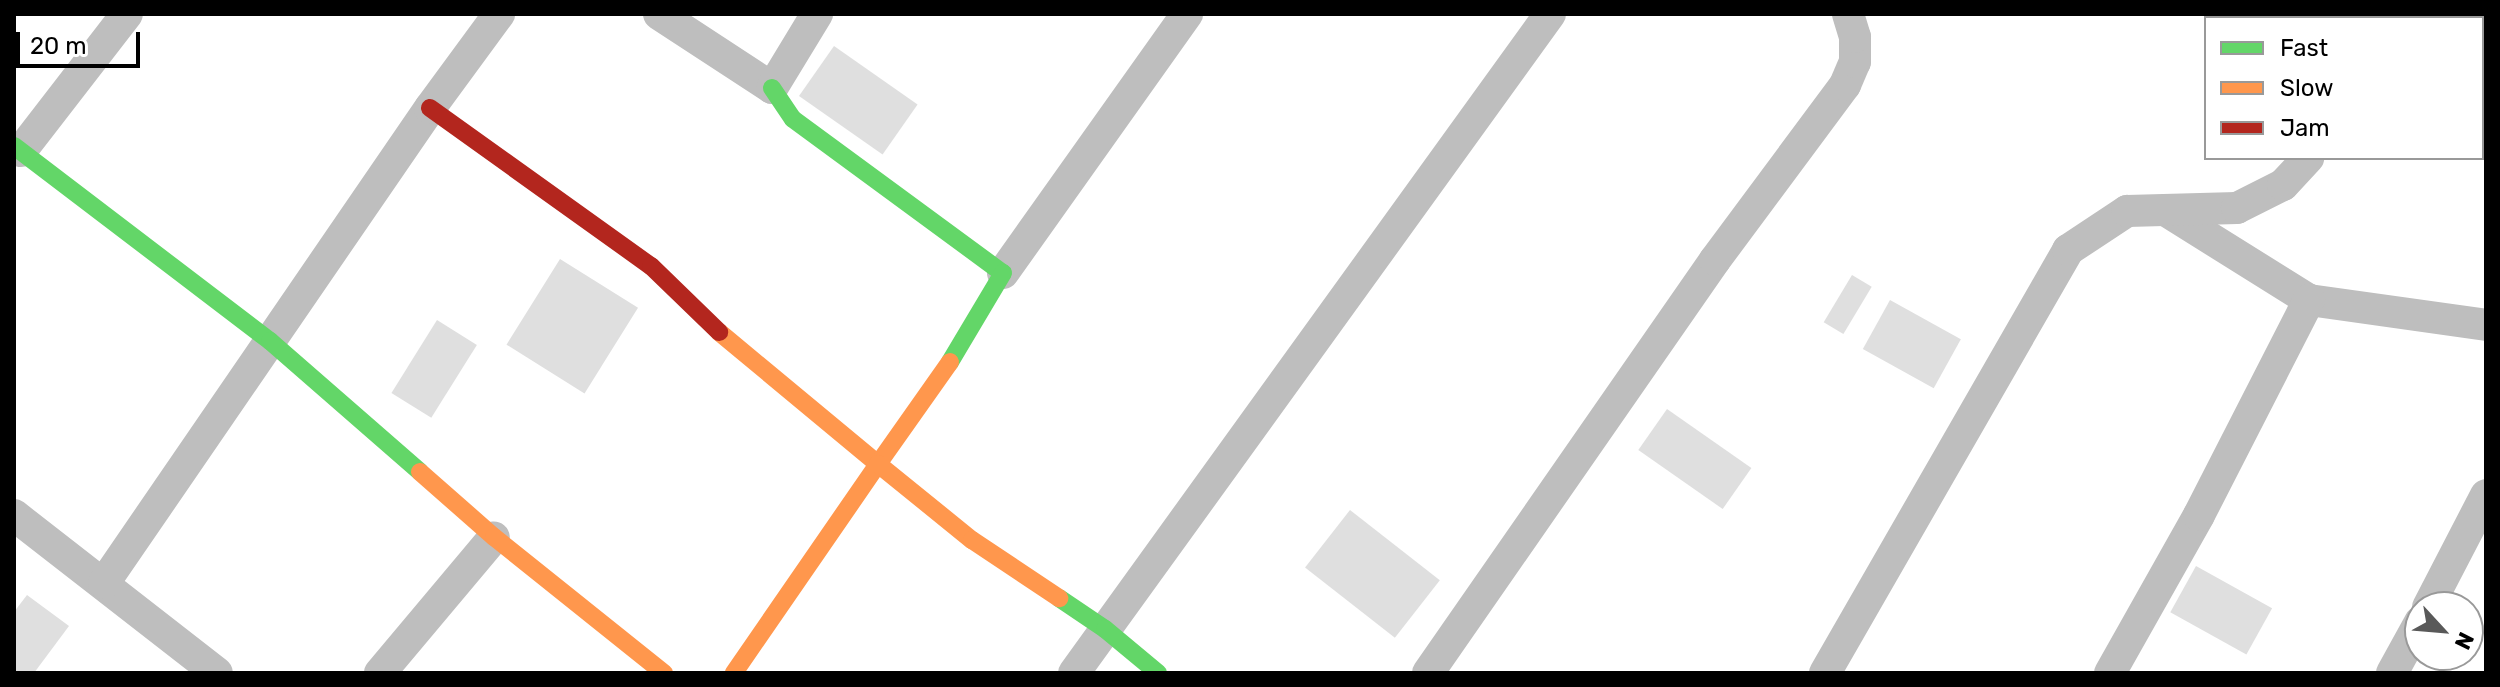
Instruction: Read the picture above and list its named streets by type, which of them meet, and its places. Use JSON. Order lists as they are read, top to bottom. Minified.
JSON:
{"legend":["Fast","Slow","Jam"],"scale_bar":"20 m","north":"bottom right"}
